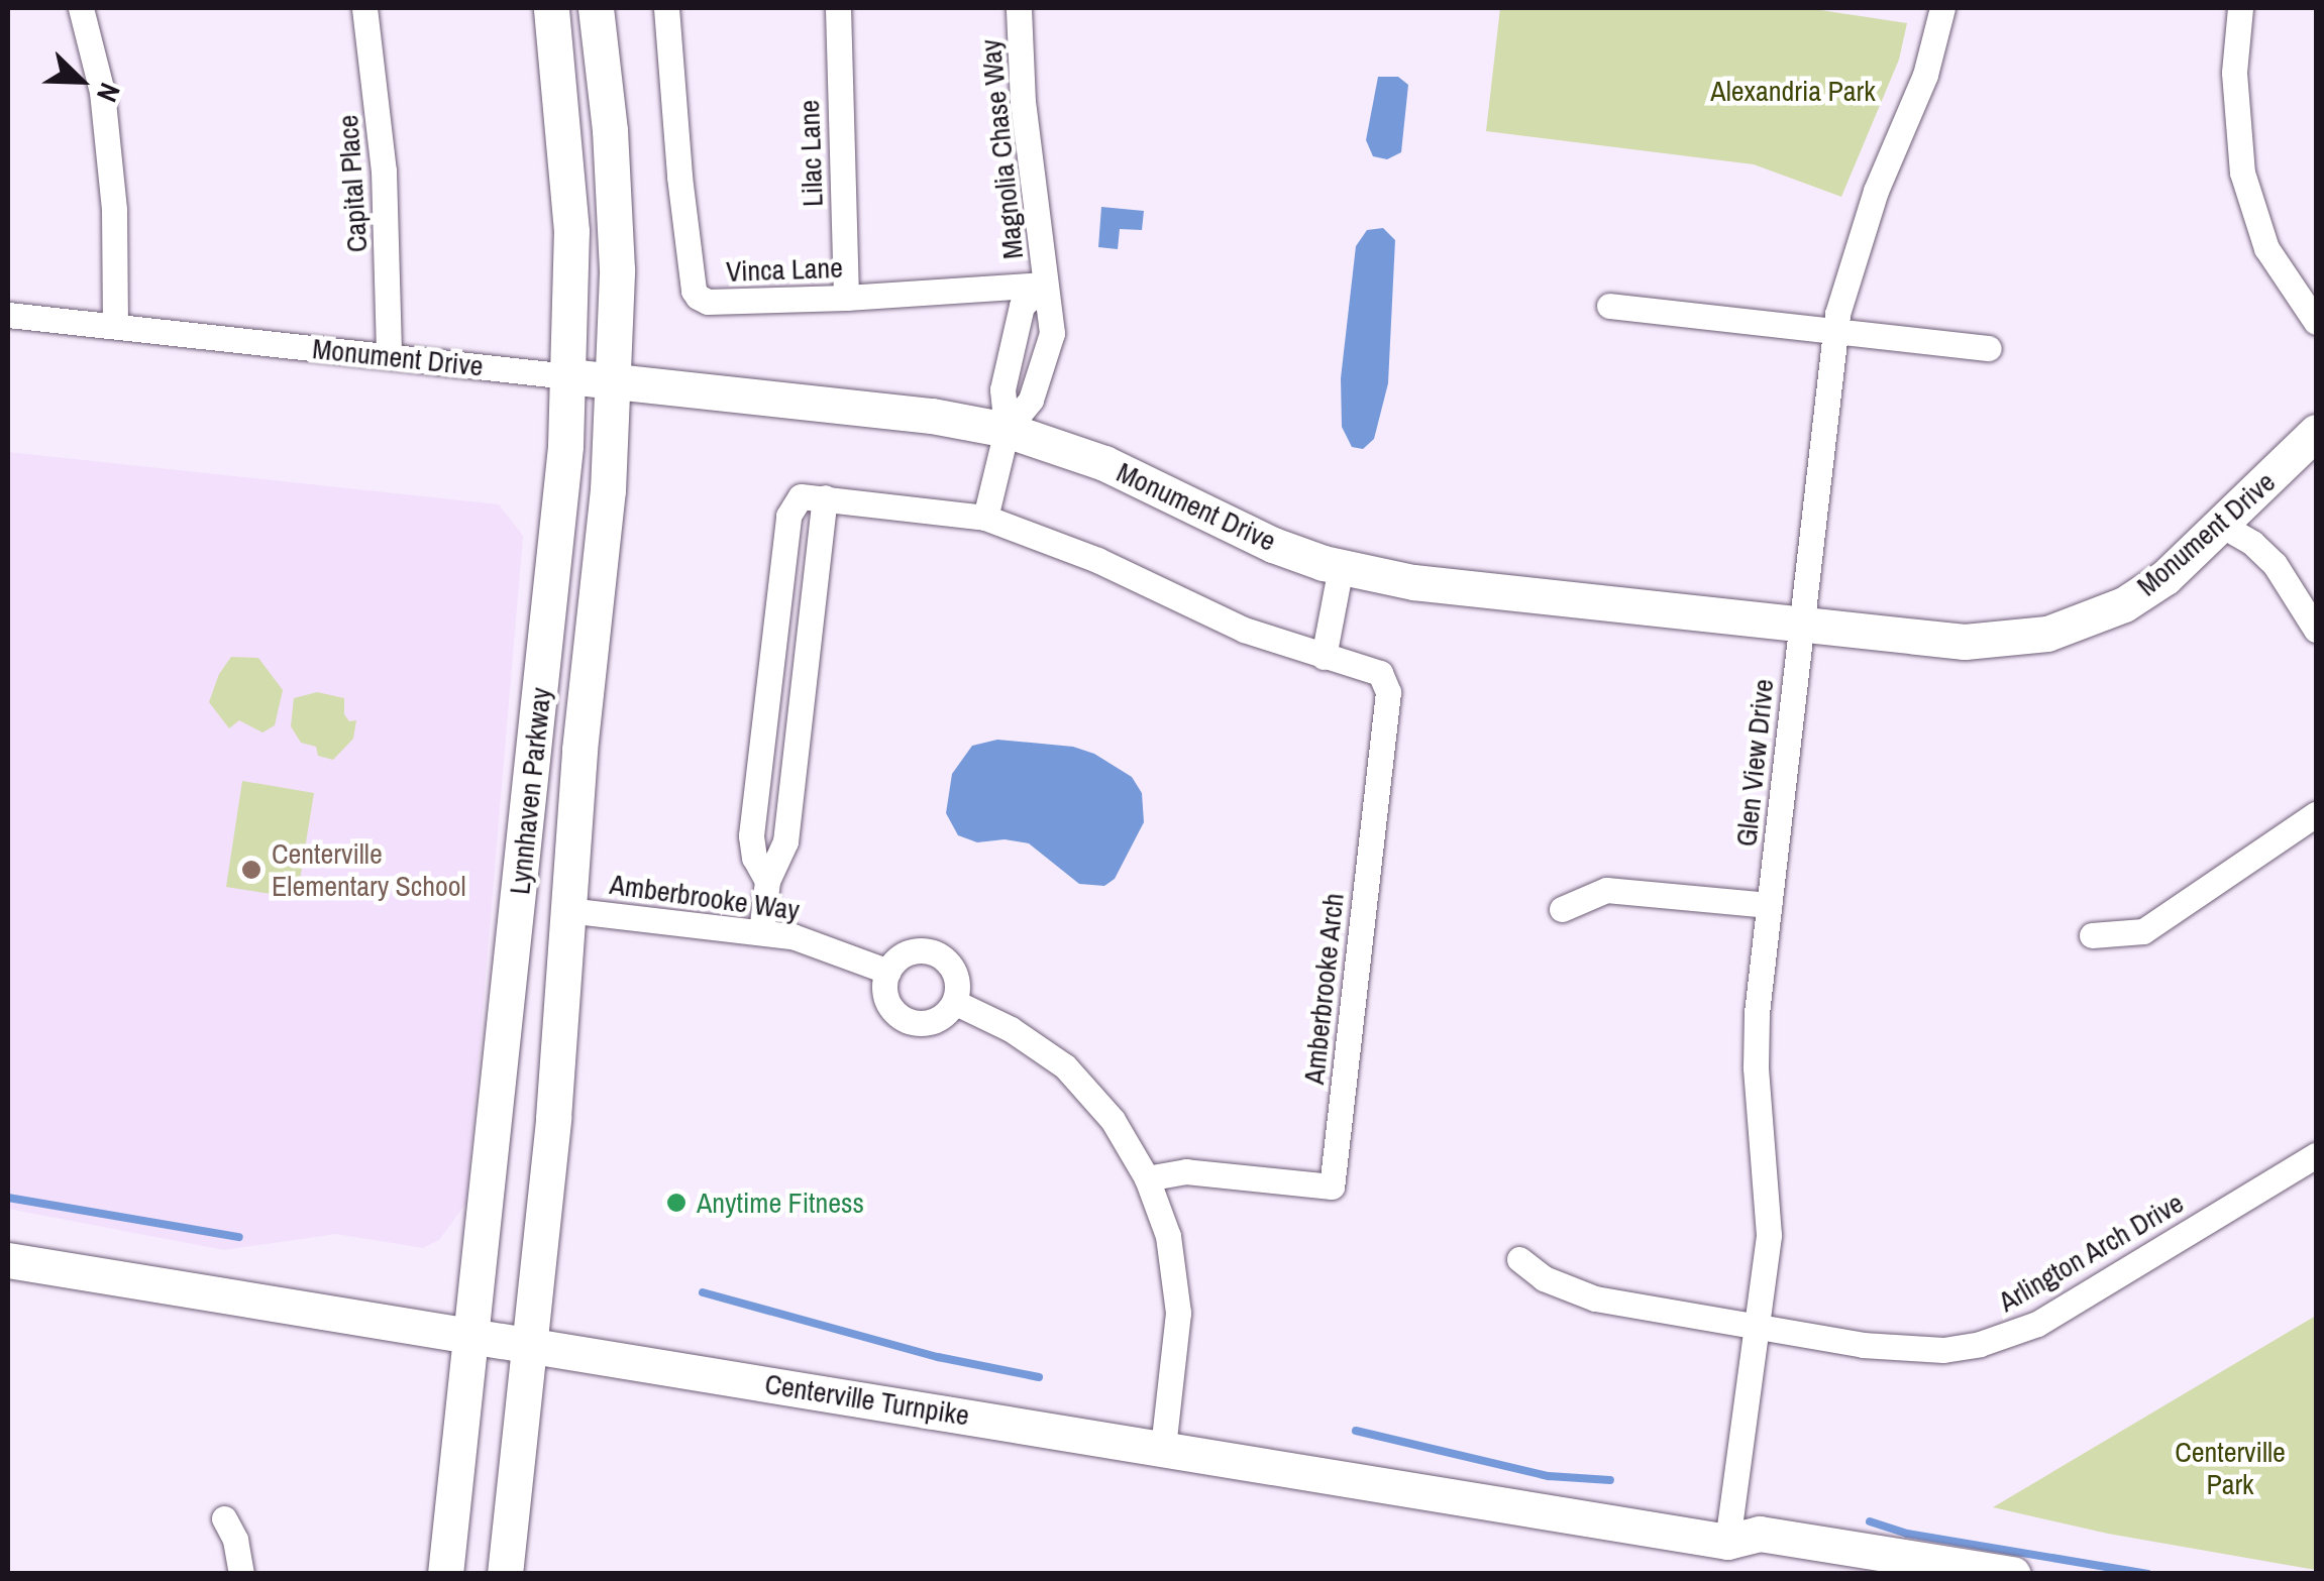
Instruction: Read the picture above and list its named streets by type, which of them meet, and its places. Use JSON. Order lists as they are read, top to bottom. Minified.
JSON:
{"streets":{"main road":["Monument Drive","Lynnhaven Parkway","Centerville Turnpike"],"street":["Magnolia Chase Way","Lilac Lane","Capital Place","Vinca Lane","Glen View Drive","Amberbrooke Way","Amberbrooke Arch","Arlington Arch Drive"]},"crossings":[["Magnolia Chase Way","Vinca Lane"],["Magnolia Chase Way","Monument Drive"],["Lilac Lane","Vinca Lane"],["Capital Place","Monument Drive"],["Monument Drive","Glen View Drive"],["Monument Drive","Lynnhaven Parkway"],["Glen View Drive","Arlington Arch Drive"],["Glen View Drive","Centerville Turnpike"],["Lynnhaven Parkway","Amberbrooke Way"],["Lynnhaven Parkway","Centerville Turnpike"]],"parks":["Alexandria Park","Centerville Park"],"places":["Centerville Elementary School","Anytime Fitness"],"north":"bottom right"}
